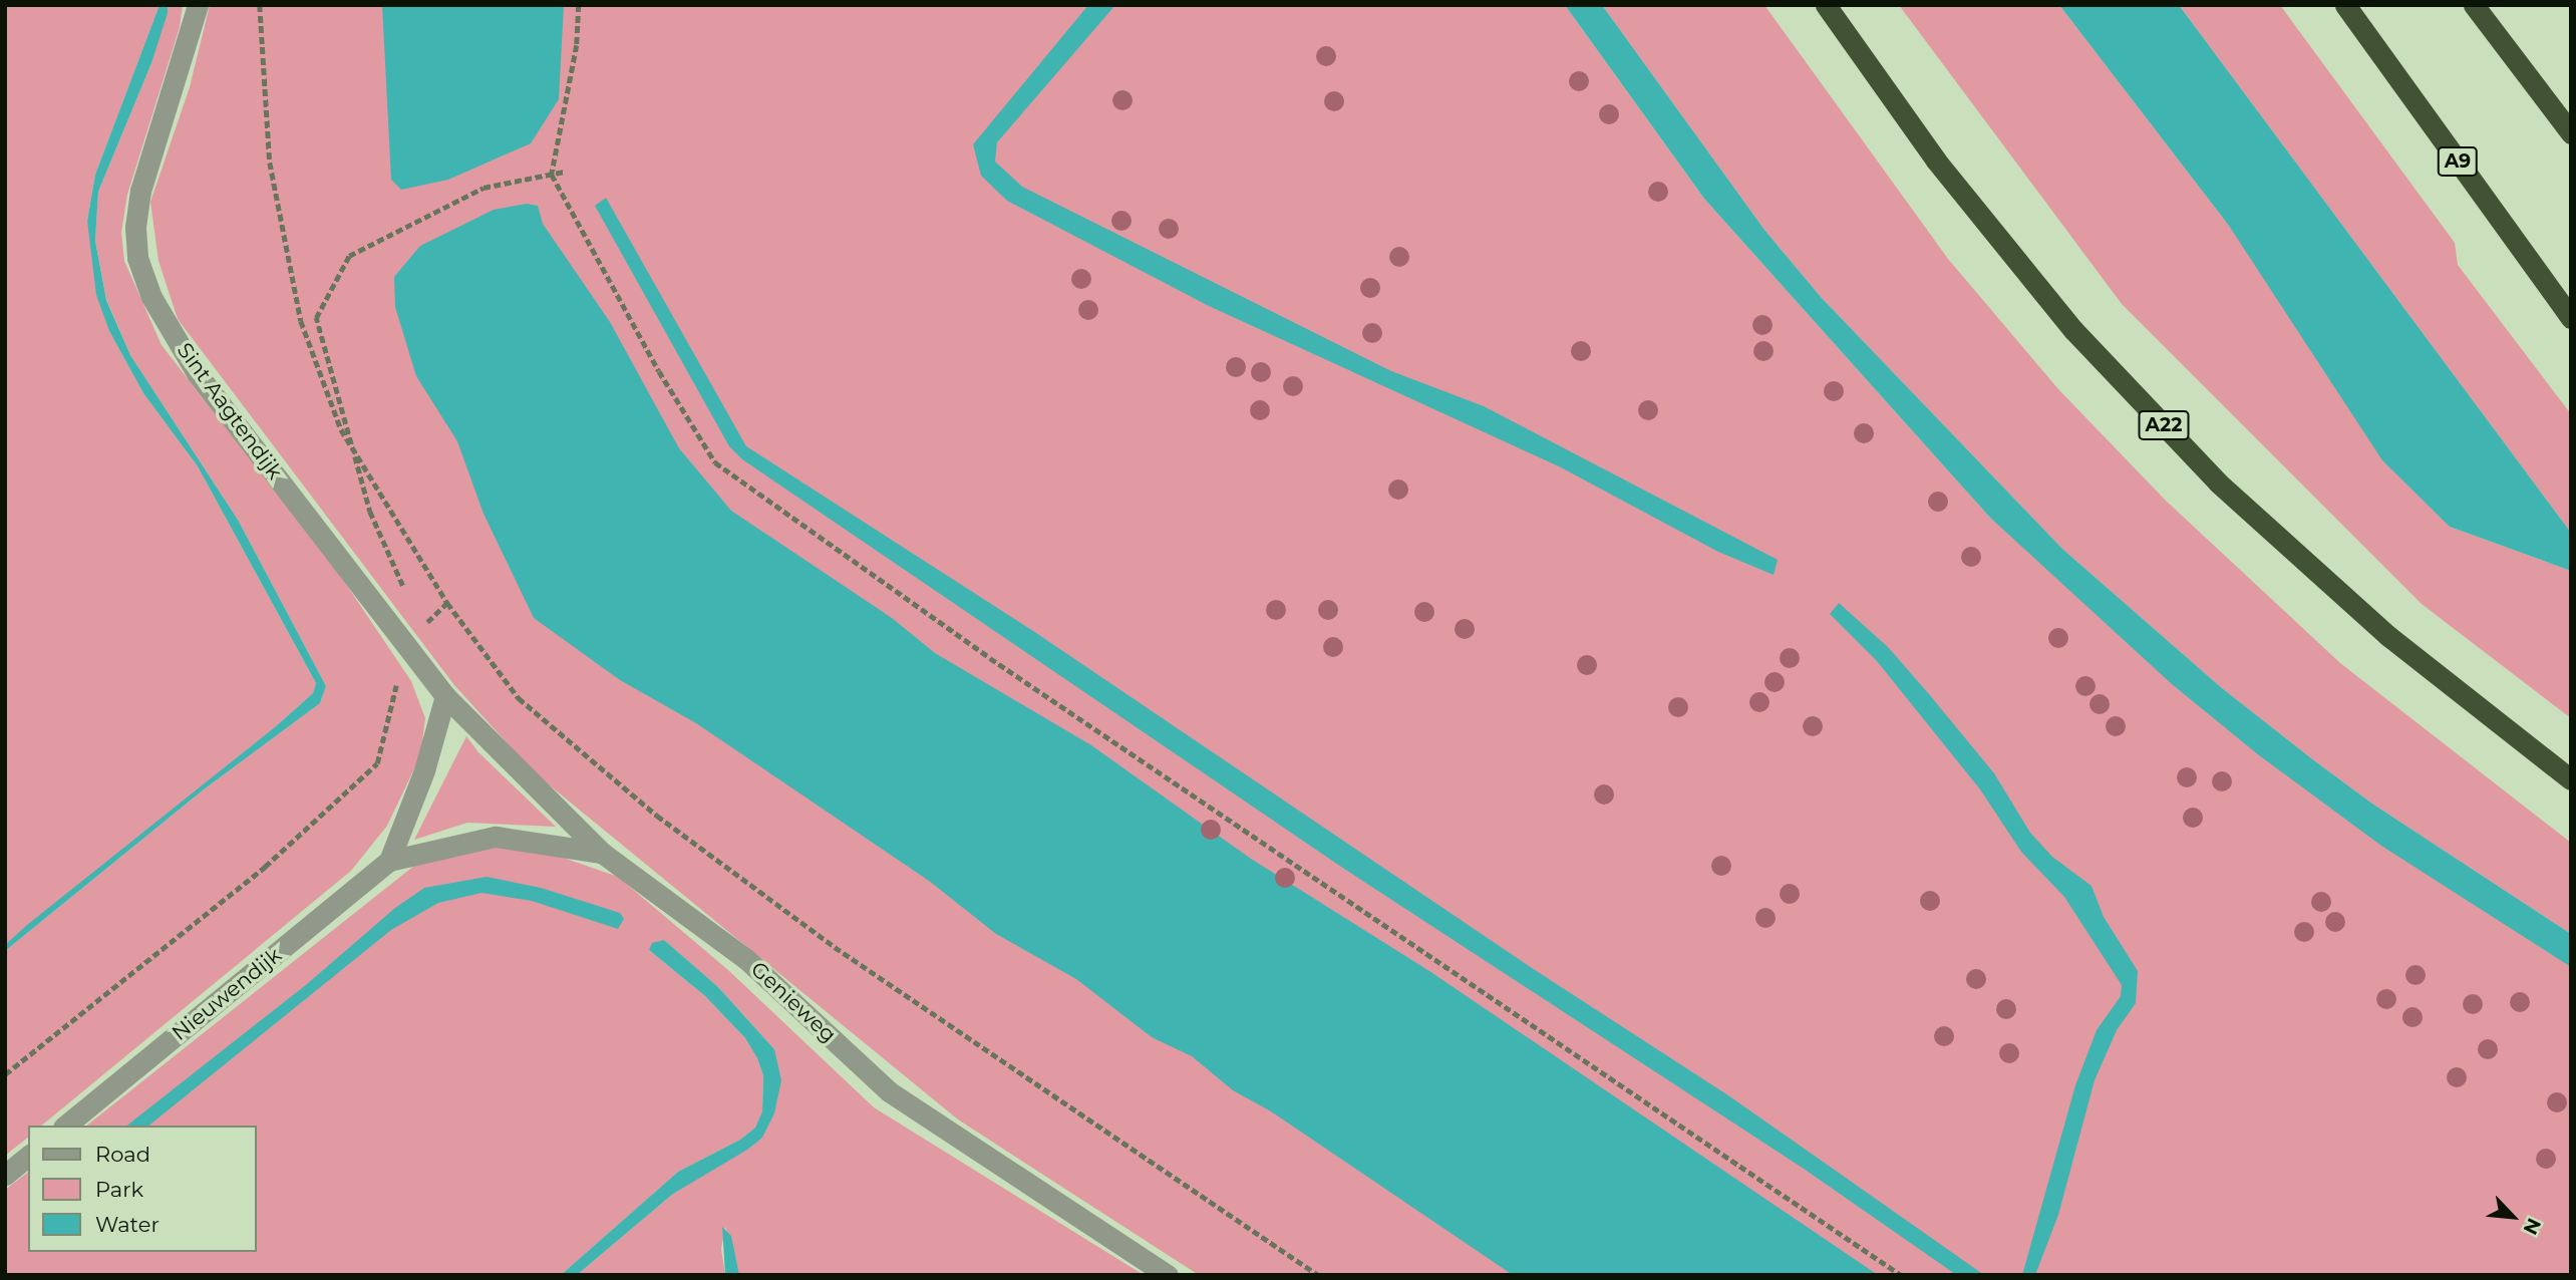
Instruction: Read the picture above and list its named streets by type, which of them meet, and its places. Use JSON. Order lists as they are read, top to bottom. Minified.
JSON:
{"streets":{"highway":["A9","A22"],"street":["Sint Aagtendijk","Nieuwendijk","Genieweg"]},"crossings":[["Sint Aagtendijk","Nieuwendijk"],["Sint Aagtendijk","Genieweg"],["Nieuwendijk","Genieweg"]],"legend":["Road","Park","Water"],"north":"bottom right"}
